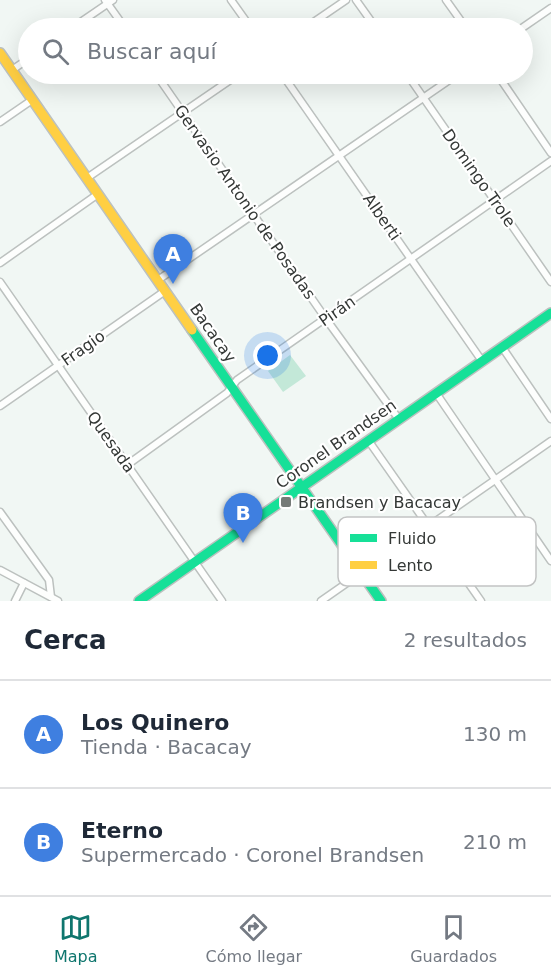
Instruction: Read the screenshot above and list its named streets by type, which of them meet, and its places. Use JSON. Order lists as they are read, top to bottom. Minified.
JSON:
{"streets":{"street":["Domingo Trole","Gervasio Antonio de Posadas","Alberti","Pirán","Bacacay","Fragio","Quesada","Coronel Brandsen"]},"crossings":[["Domingo Trole","Pirán"],["Gervasio Antonio de Posadas","Pirán"],["Gervasio Antonio de Posadas","Coronel Brandsen"],["Alberti","Pirán"],["Alberti","Coronel Brandsen"],["Pirán","Bacacay"],["Pirán","Quesada"],["Bacacay","Fragio"],["Bacacay","Coronel Brandsen"],["Fragio","Quesada"],["Quesada","Coronel Brandsen"]],"places":{"transit":["Brandsen y Bacacay"]},"legend":["Fluido","Lento"],"page":{"search":"Buscar aquí","pins":["A","B"],"heading":["Cerca","2 resultados"],"list":[{"mark":"A","name":"Los Quinero","note":"Tienda · Bacacay","value":"130 m"},{"mark":"B","name":"Eterno","note":"Supermercado · Coronel Brandsen","value":"210 m"}],"nav":["Mapa","Cómo llegar","Guardados"]}}
